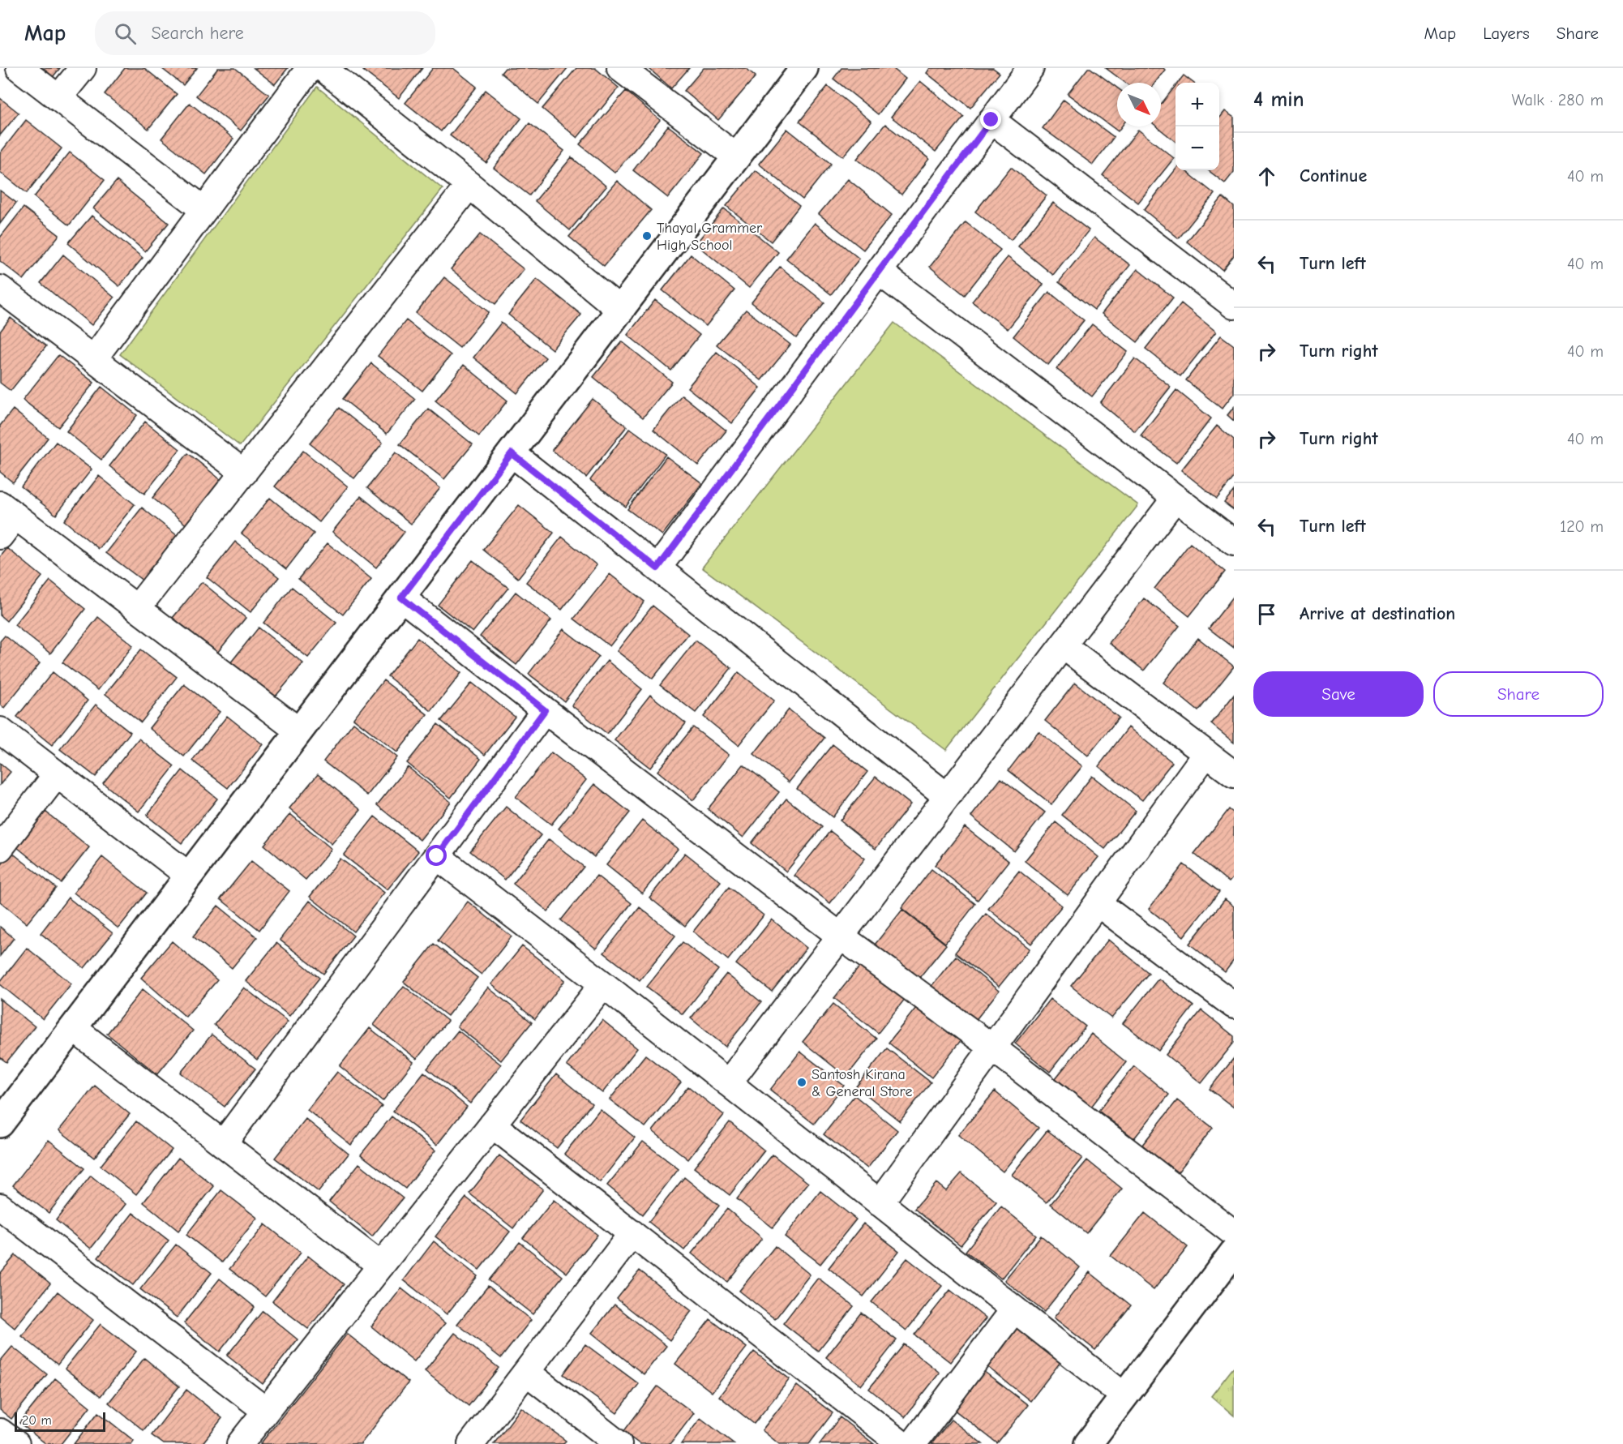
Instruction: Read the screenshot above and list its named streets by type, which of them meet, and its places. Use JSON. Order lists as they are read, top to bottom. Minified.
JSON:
{"places":["Thayal Grammer High School","Santosh Kirana & General Store"],"scale_bar":"20 m","north":"bottom right","page":{"header":"Map","search":"Search here","nav":["Map","Layers","Share"],"heading":["4 min","Walk · 280 m"],"map_buttons":["+","−"],"list":[["Continue","40 m"],["Turn left","40 m"],["Turn right","40 m"],["Turn right","40 m"],["Turn left","120 m"],"Arrive at destination"],"buttons":["Save","Share"],"scale":"20 m"}}
